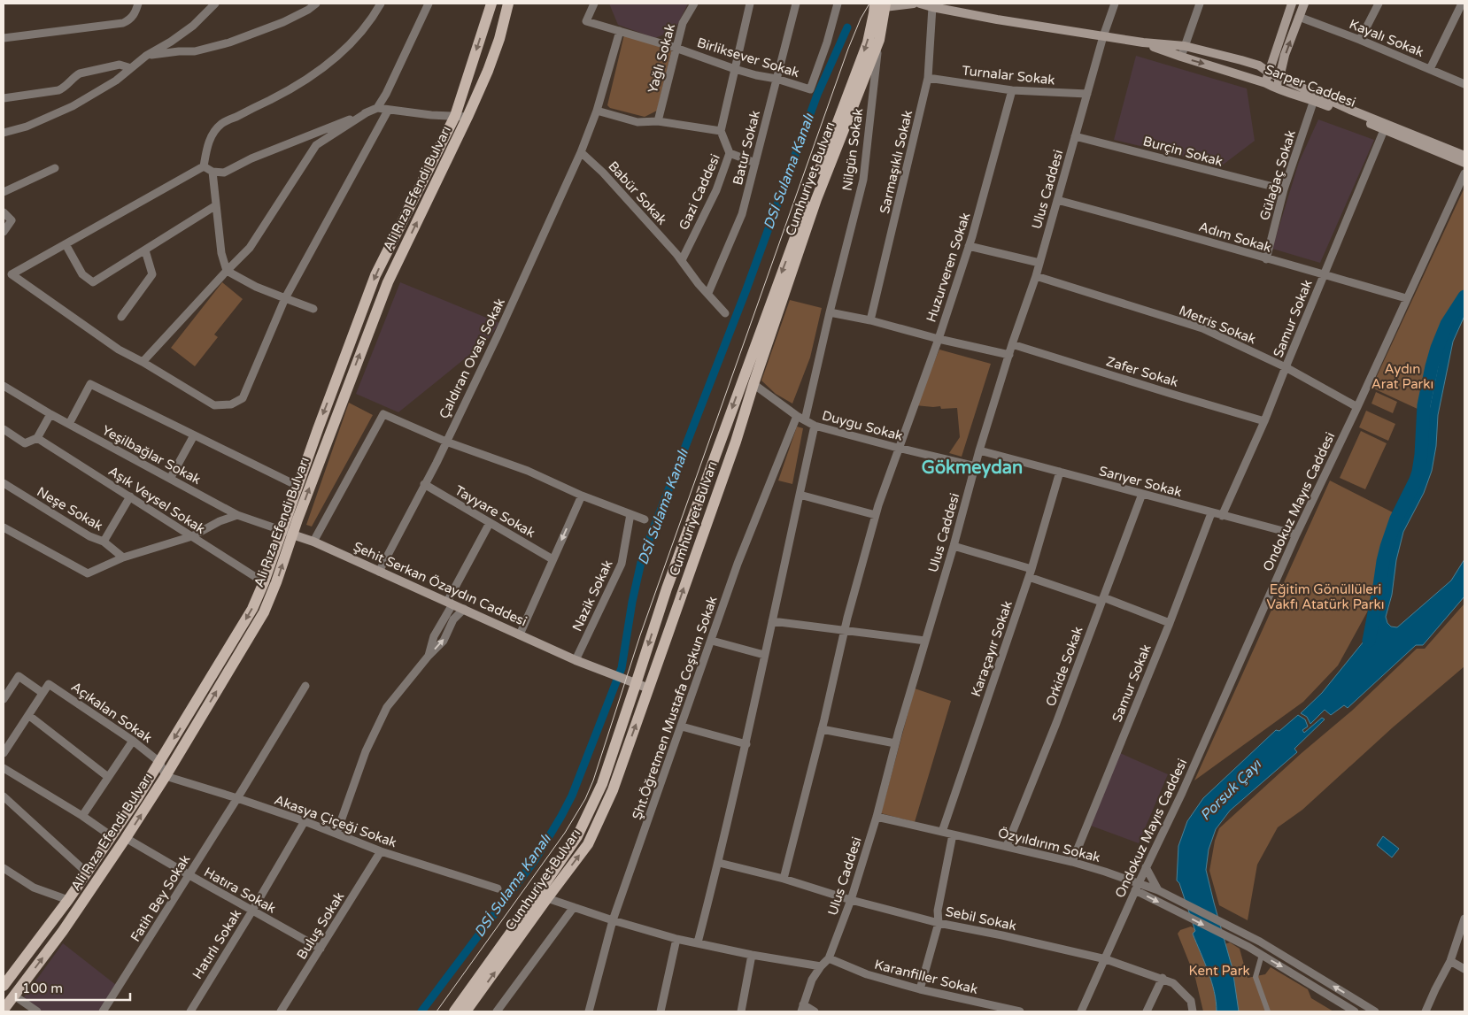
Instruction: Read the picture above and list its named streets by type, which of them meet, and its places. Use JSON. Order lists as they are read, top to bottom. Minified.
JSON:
{"streets":{"main road":["Sarper Caddesi","Cumhuriyet Bulvarı","Ali Rıza Efendi Bulvarı","Şehit Serkan Özaydın Caddesi"],"street":["Kayalı Sokak","Birliksever Sokak","Yağlı Sokak","Turnalar Sokak","Batur Sokak","Nilgün Sokak","Burçin Sokak","Sarmaşıklı Sokak","Gülağaç Sokak","Ulus Caddesi","Gazi Caddesi","Babür Sokak","Adım Sokak","Huzurveren Sokak","Samur Sokak","Metris Sokak","Çaldıran Ovası Sokak","Zafer Sokak","Duygu Sokak","Yeşilbağlar Sokak","Sarıyer Sokak","Aşık Veysel Sokak","Ondokuz Mayıs Caddesi","Neşe Sokak","Tayyare Sokak","Nazik Sokak","Karaçayır Sokak","Orkide Sokak","Şht.Öğretmen Mustafa Coşkun Sokak","Açıkalan Sokak","Akasya Çiçeği Sokak","Özyıldırım Sokak","Hatıra Sokak","Fatih Bey Sokak","Sebil Sokak","Buluş Sokak","Hatırlı Sokak","Karanfiller Sokak"]},"crossings":[["Birliksever Sokak","Yağlı Sokak"],["Birliksever Sokak","Batur Sokak"],["Birliksever Sokak","Çaldıran Ovası Sokak"],["Turnalar Sokak","Sarmaşıklı Sokak"],["Turnalar Sokak","Ulus Caddesi"],["Turnalar Sokak","Huzurveren Sokak"],["Sarper Caddesi","Sarmaşıklı Sokak"],["Sarper Caddesi","Gülağaç Sokak"],["Sarper Caddesi","Ulus Caddesi"],["Sarper Caddesi","Samur Sokak"],["Batur Sokak","Babür Sokak"],["Nilgün Sokak","Cumhuriyet Bulvarı"],["Nilgün Sokak","Duygu Sokak"],["Nilgün Sokak","Şht.Öğretmen Mustafa Coşkun Sokak"],["Burçin Sokak","Gülağaç Sokak"],["Burçin Sokak","Ulus Caddesi"],["Gülağaç Sokak","Adım Sokak"],["Cumhuriyet Bulvarı","Duygu Sokak"],["Cumhuriyet Bulvarı","Şehit Serkan Özaydın Caddesi"],["Ali Rıza Efendi Bulvarı","Yeşilbağlar Sokak"],["Ali Rıza Efendi Bulvarı","Aşık Veysel Sokak"],["Ali Rıza Efendi Bulvarı","Şehit Serkan Özaydın Caddesi"],["Ali Rıza Efendi Bulvarı","Açıkalan Sokak"],["Ali Rıza Efendi Bulvarı","Akasya Çiçeği Sokak"],["Ali Rıza Efendi Bulvarı","Hatıra Sokak"],["Ulus Caddesi","Adım Sokak"],["Ulus Caddesi","Metris Sokak"],["Ulus Caddesi","Zafer Sokak"],["Ulus Caddesi","Duygu Sokak"],["Ulus Caddesi","Sarıyer Sokak"],["Ulus Caddesi","Özyıldırım Sokak"],["Ulus Caddesi","Sebil Sokak"],["Ulus Caddesi","Karanfiller Sokak"],["Gazi Caddesi","Babür Sokak"],["Babür Sokak","Çaldıran Ovası Sokak"],["Adım Sokak","Samur Sokak"],["Adım Sokak","Ondokuz Mayıs Caddesi"],["Huzurveren Sokak","Duygu Sokak"],["Huzurveren Sokak","Sebil Sokak"],["Samur Sokak","Metris Sokak"],["Samur Sokak","Zafer Sokak"],["Samur Sokak","Sarıyer Sokak"],["Samur Sokak","Özyıldırım Sokak"],["Metris Sokak","Ondokuz Mayıs Caddesi"],["Çaldıran Ovası Sokak","Tayyare Sokak"],["Çaldıran Ovası Sokak","Şehit Serkan Özaydın Caddesi"],["Duygu Sokak","Şht.Öğretmen Mustafa Coşkun Sokak"],["Yeşilbağlar Sokak","Şehit Serkan Özaydın Caddesi"],["Sarıyer Sokak","Ondokuz Mayıs Caddesi"],["Sarıyer Sokak","Karaçayır Sokak"],["Sarıyer Sokak","Orkide Sokak"],["Ondokuz Mayıs Caddesi","Özyıldırım Sokak"],["Ondokuz Mayıs Caddesi","Sebil Sokak"],["Şehit Serkan Özaydın Caddesi","Nazik Sokak"],["Karaçayır Sokak","Özyıldırım Sokak"],["Orkide Sokak","Özyıldırım Sokak"],["Akasya Çiçeği Sokak","Fatih Bey Sokak"],["Akasya Çiçeği Sokak","Buluş Sokak"],["Akasya Çiçeği Sokak","Hatırlı Sokak"],["Hatıra Sokak","Fatih Bey Sokak"],["Hatıra Sokak","Buluş Sokak"],["Hatıra Sokak","Hatırlı Sokak"]],"districts":["Gökmeydan"],"water":["DSİ Sulama Kanalı","Porsuk Çayı"],"parks":["Aydın Arat Parkı","Eğitim Gönüllüleri Vakfı Atatürk Parkı","Kent Park"],"scale_bar":"100 m"}
